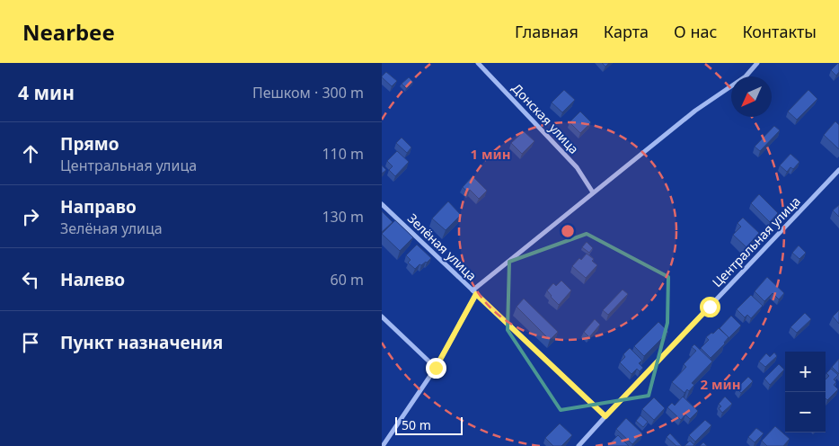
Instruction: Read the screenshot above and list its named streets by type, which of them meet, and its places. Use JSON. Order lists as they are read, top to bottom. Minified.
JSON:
{"streets":{"street":["Донская улица","Центральная улица","Зелёная улица"]},"crossings":[["Центральная улица","Зелёная улица"]],"scale_bar":"50 m","north":"bottom left","page":{"header":"Nearbee","nav":["Главная","Карта","О нас","Контакты"],"heading":["4 мин","Пешком · 300 m"],"list":[["Прямо","Центральная улица","110 m"],["Направо","Зелёная улица","130 m"],["Налево","60 m"],"Пункт назначения"],"map_buttons":["+","−"],"scale":"50 m"},"rings":["1 мин","2 мин"]}
